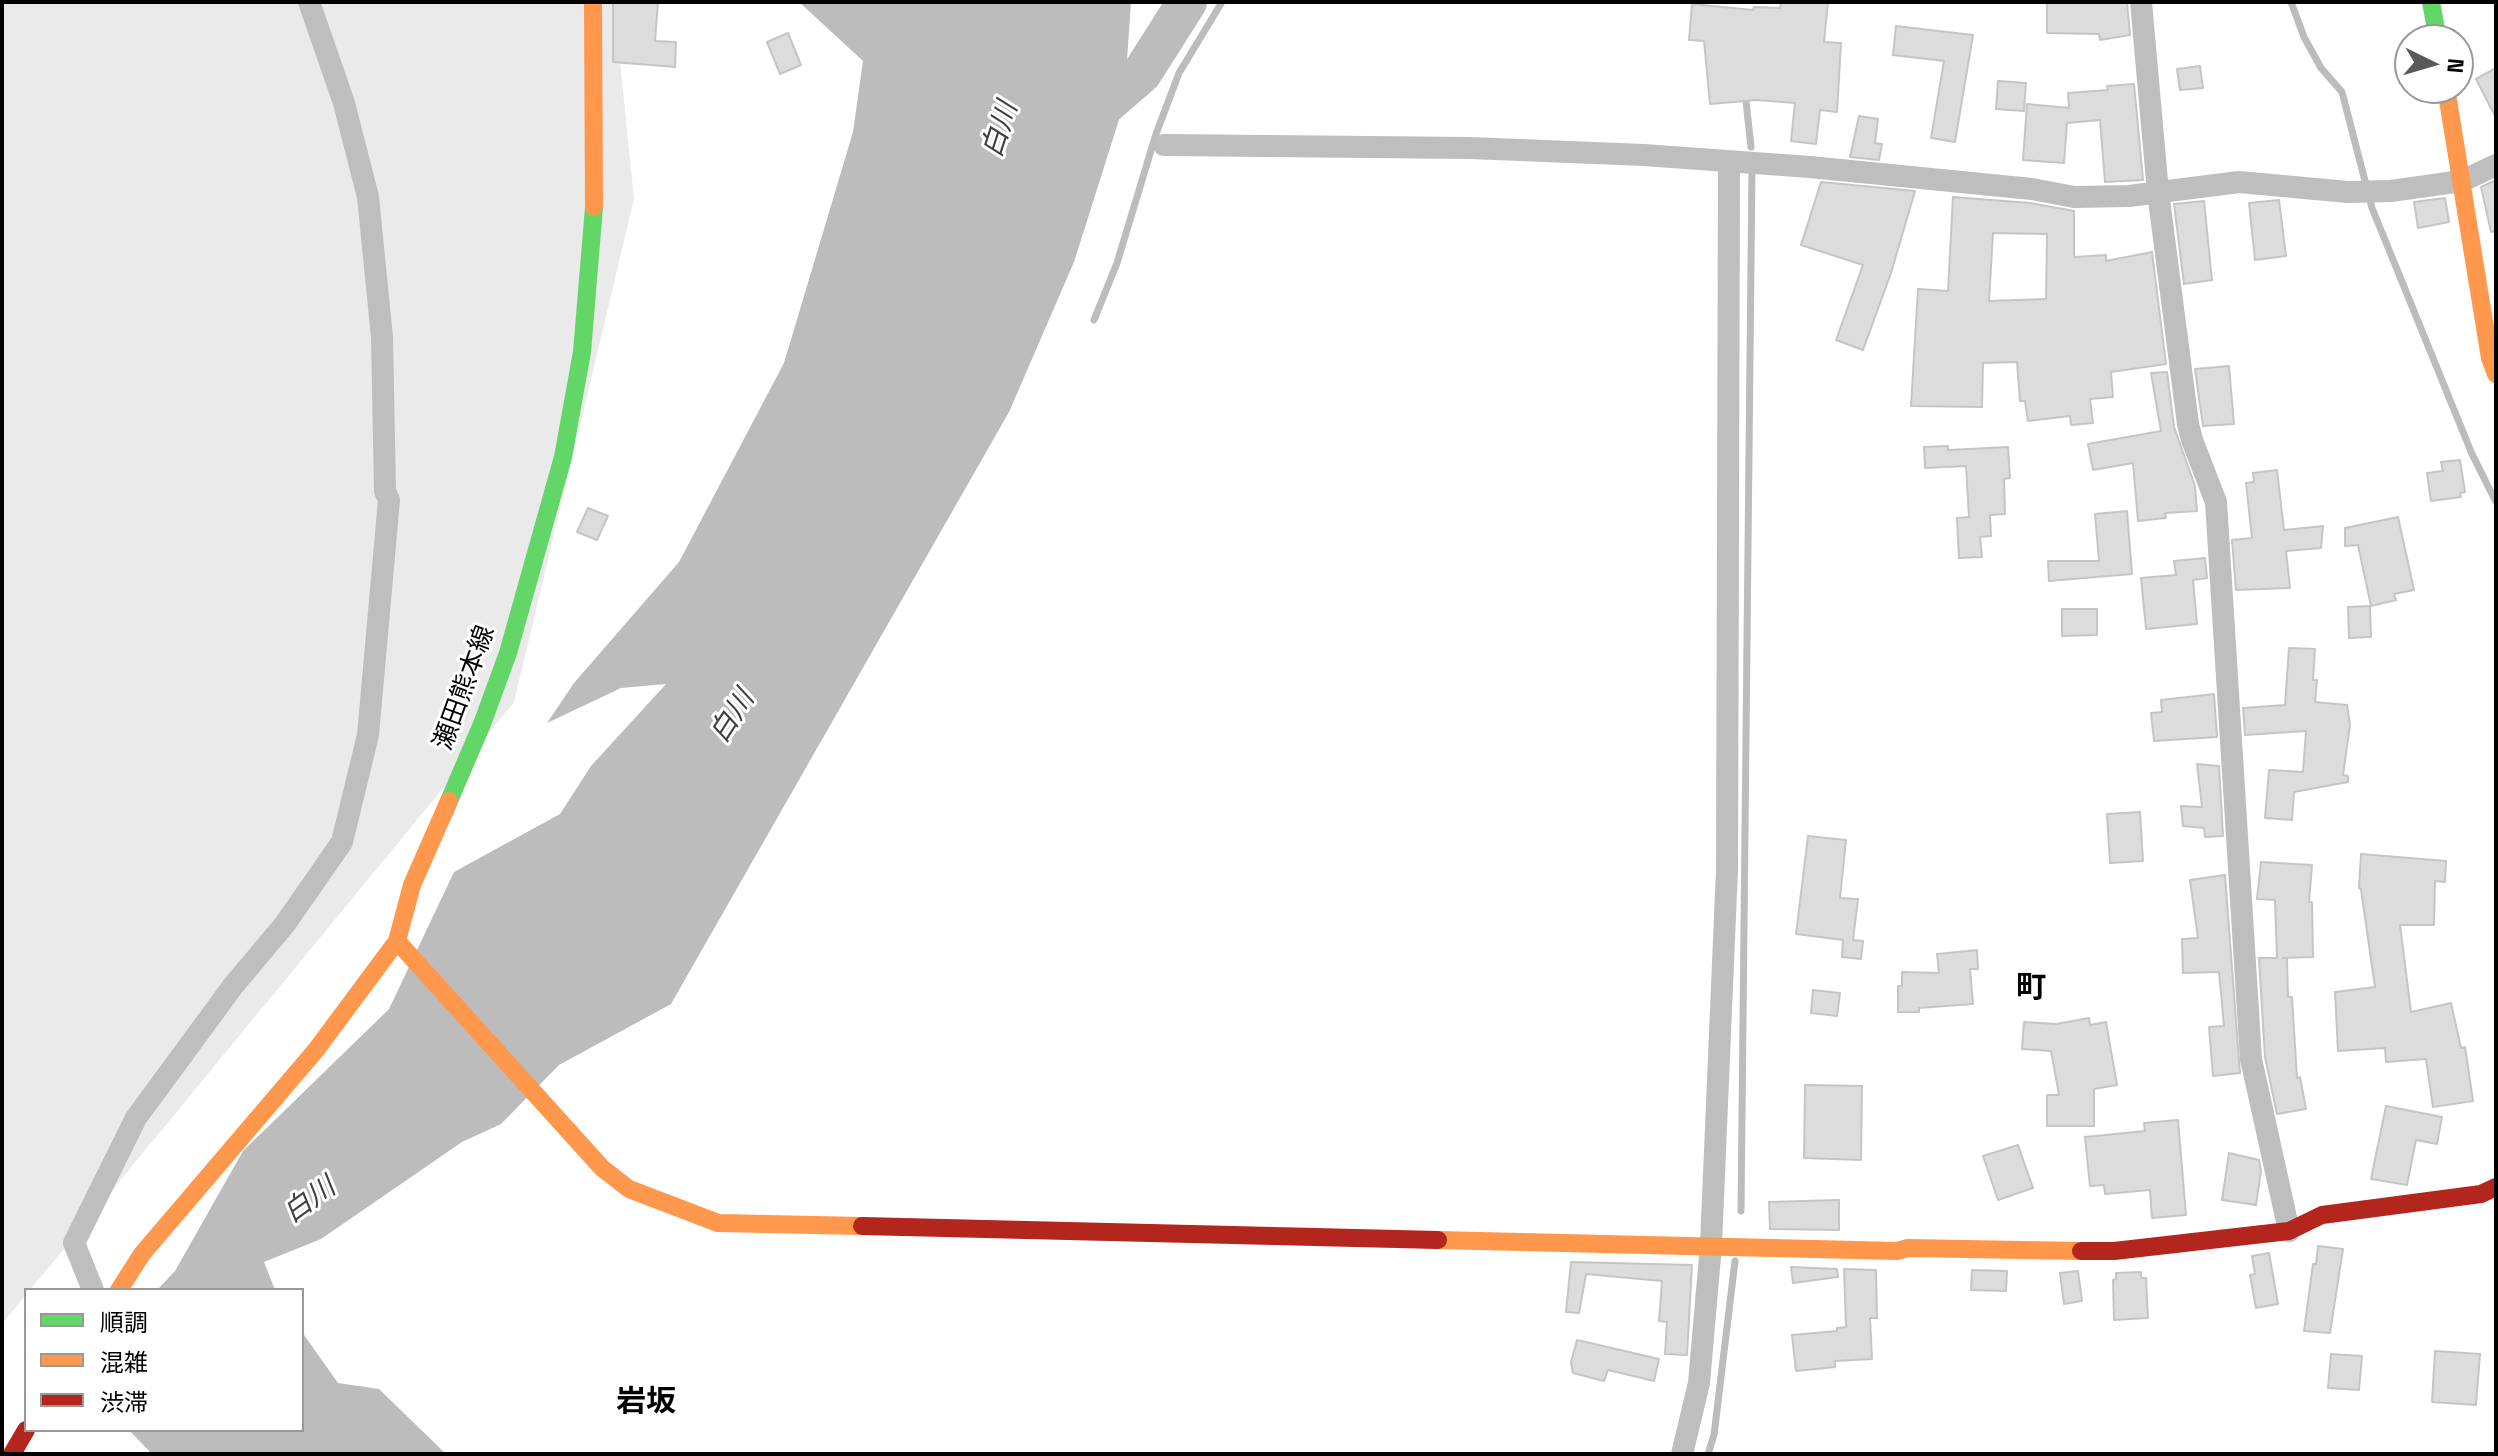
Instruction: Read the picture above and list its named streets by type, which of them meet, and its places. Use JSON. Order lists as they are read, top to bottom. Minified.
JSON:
{"streets":{"street":["瀬田熊本線"]},"districts":["町","岩坂"],"water":["白川"],"legend":["順調","混雑","渋滞"],"north":"right"}
